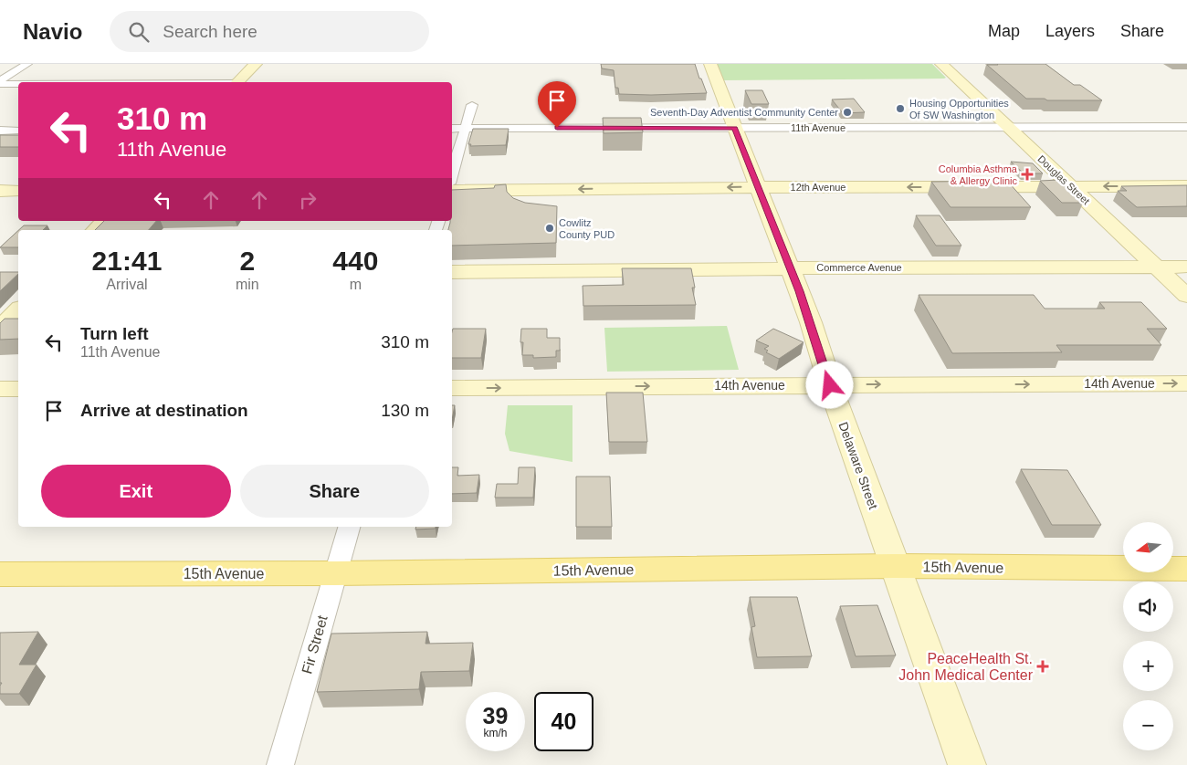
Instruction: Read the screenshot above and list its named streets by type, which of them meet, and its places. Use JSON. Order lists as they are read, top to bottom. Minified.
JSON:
{"streets":{"main road":["15th Avenue"],"street":["11th Avenue","Douglas Street","12th Avenue","Commerce Avenue","14th Avenue","Delaware Street","Fir Street"]},"crossings":[["11th Avenue","Douglas Street"],["11th Avenue","Delaware Street"],["Douglas Street","12th Avenue"],["Douglas Street","Commerce Avenue"],["12th Avenue","Delaware Street"],["Commerce Avenue","Delaware Street"],["14th Avenue","Delaware Street"],["Delaware Street","15th Avenue"],["15th Avenue","Fir Street"]],"one_way":["12th Avenue","14th Avenue"],"places":{"other":["Housing Opportunities Of SW Washington","Seventh-Day Adventist Community Center","Cowlitz County PUD"],"health":["Columbia Asthma & Allergy Clinic","PeaceHealth St. John Medical Center"]},"north":"left","page":{"header":"Navio","search":"Search here","nav":["Map","Layers","Share"],"turn":["310 m","11th Avenue"],"eta":["21:41","Arrival","2","min","440","m"],"list":[{"name":"Turn left","note":"11th Avenue","value":"310 m"},{"name":"Arrive at destination","value":"130 m"}],"buttons":["Exit","Share"],"map_buttons":["+","−"],"speed":"39 km/h","limit":"40"}}
